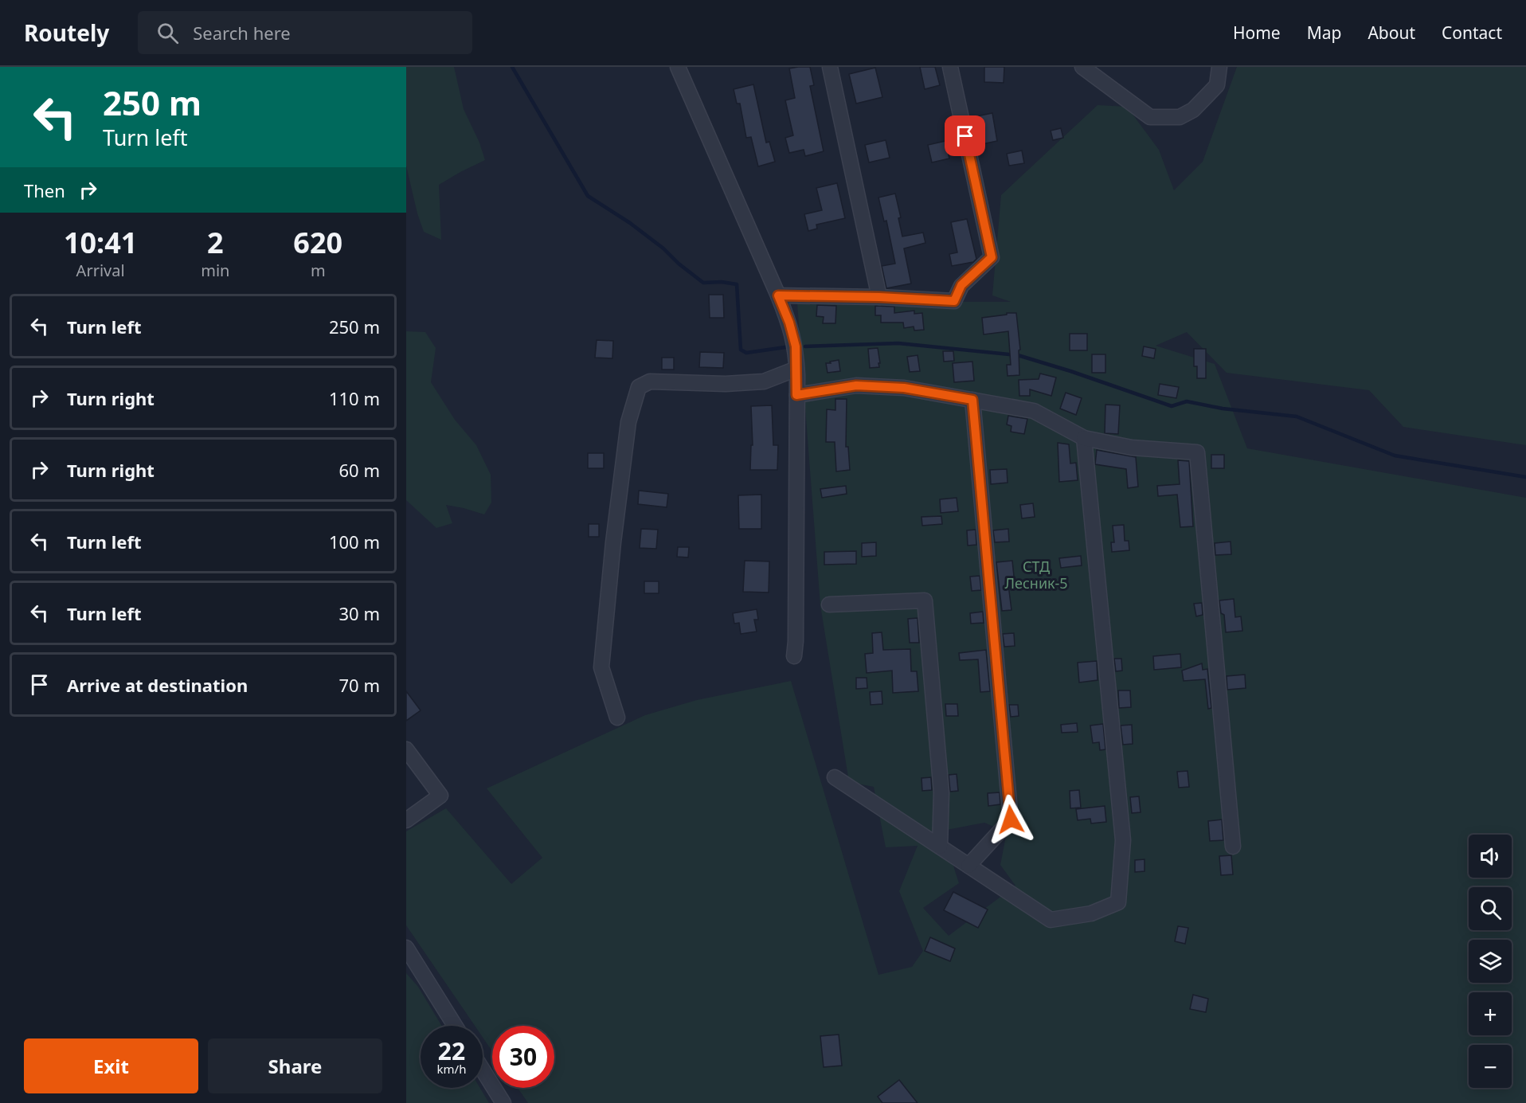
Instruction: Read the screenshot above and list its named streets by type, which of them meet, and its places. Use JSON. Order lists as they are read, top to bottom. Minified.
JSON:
{"parks":["СТД Лесник-5"],"page":{"header":"Routely","search":"Search here","nav":["Home","Map","About","Contact"],"turn":["250 m","Turn left"],"then":"Then","eta":["10:41","Arrival","2","min","620","m"],"list":[{"name":"Turn left","value":"250 m"},{"name":"Turn right","value":"110 m"},{"name":"Turn right","value":"60 m"},{"name":"Turn left","value":"100 m"},{"name":"Turn left","value":"30 m"},{"name":"Arrive at destination","value":"70 m"}],"map_buttons":["+","−"],"speed":"22 km/h","limit":"30","buttons":["Exit","Share"]}}
